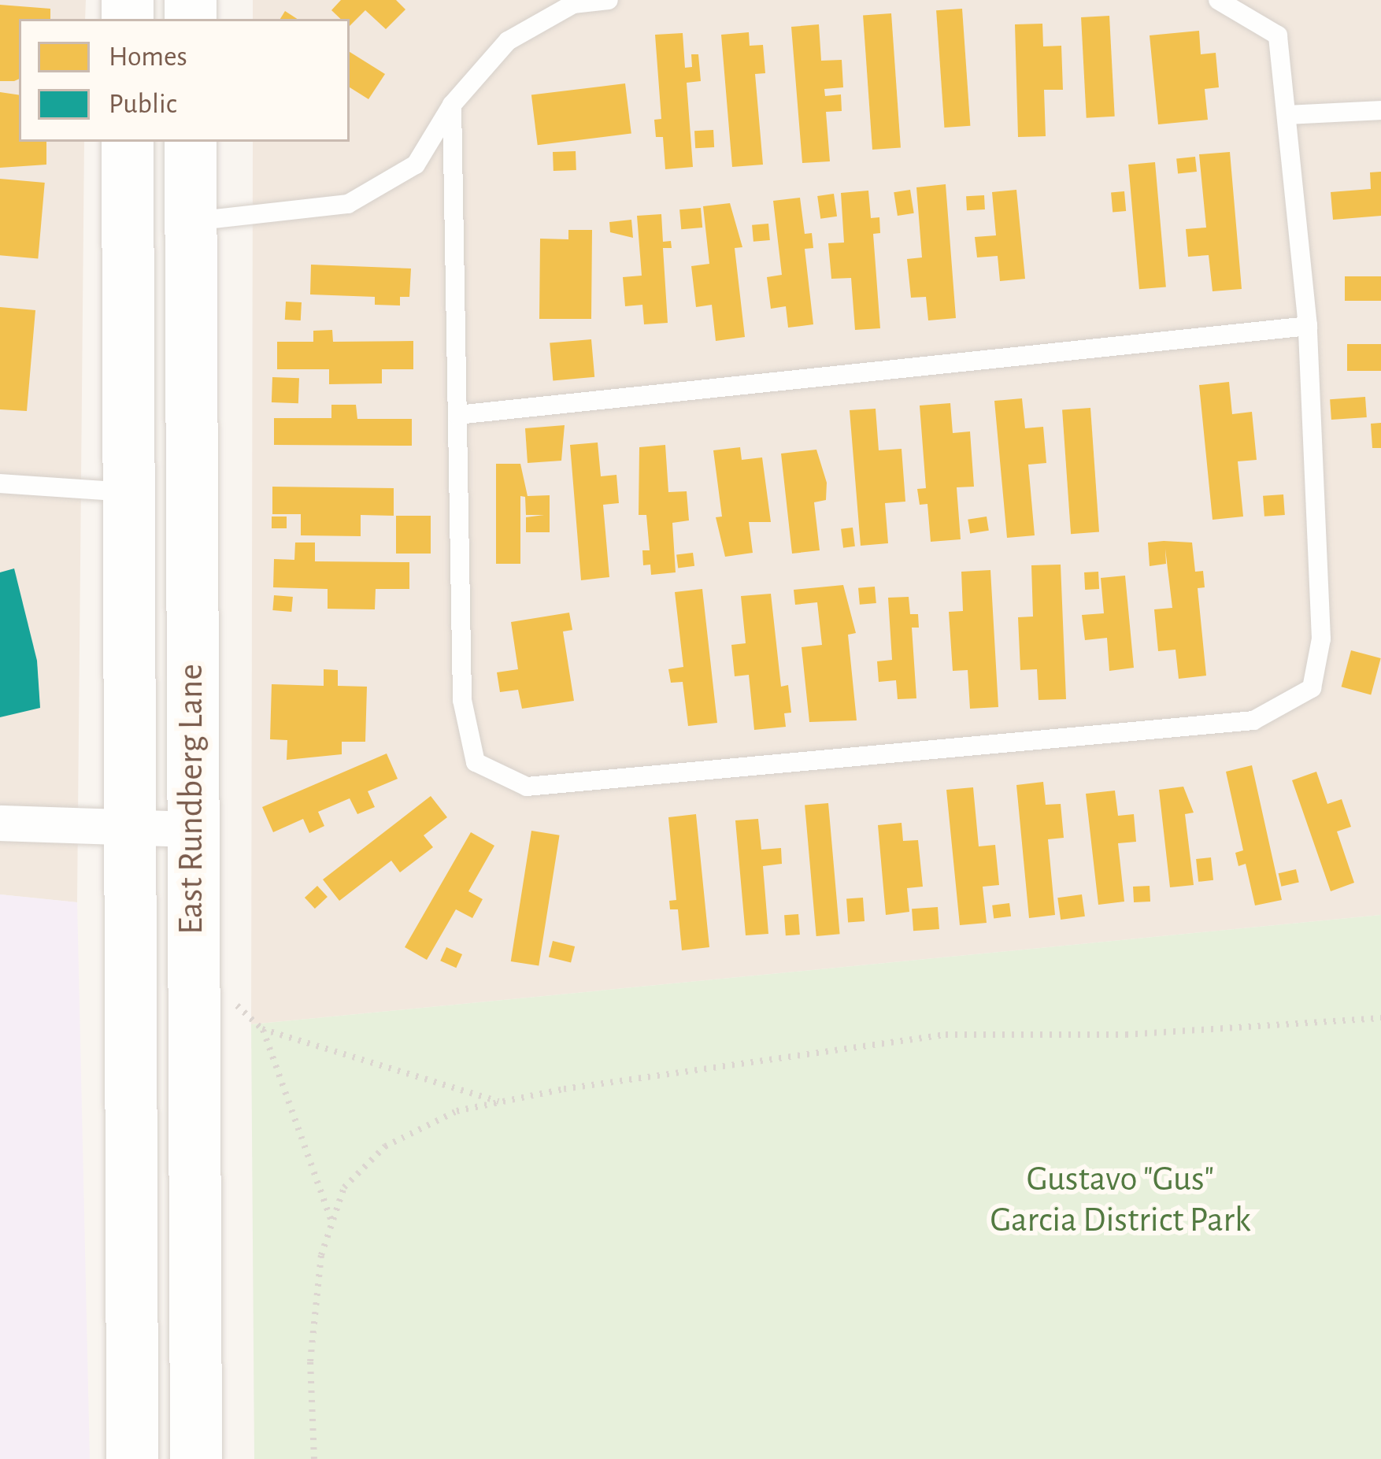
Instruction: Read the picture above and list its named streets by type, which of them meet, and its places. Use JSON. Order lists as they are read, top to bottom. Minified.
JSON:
{"streets":{"main road":["East Rundberg Lane"]},"parks":["Gustavo \"Gus\" Garcia District Park"],"legend":["Homes","Public"]}
